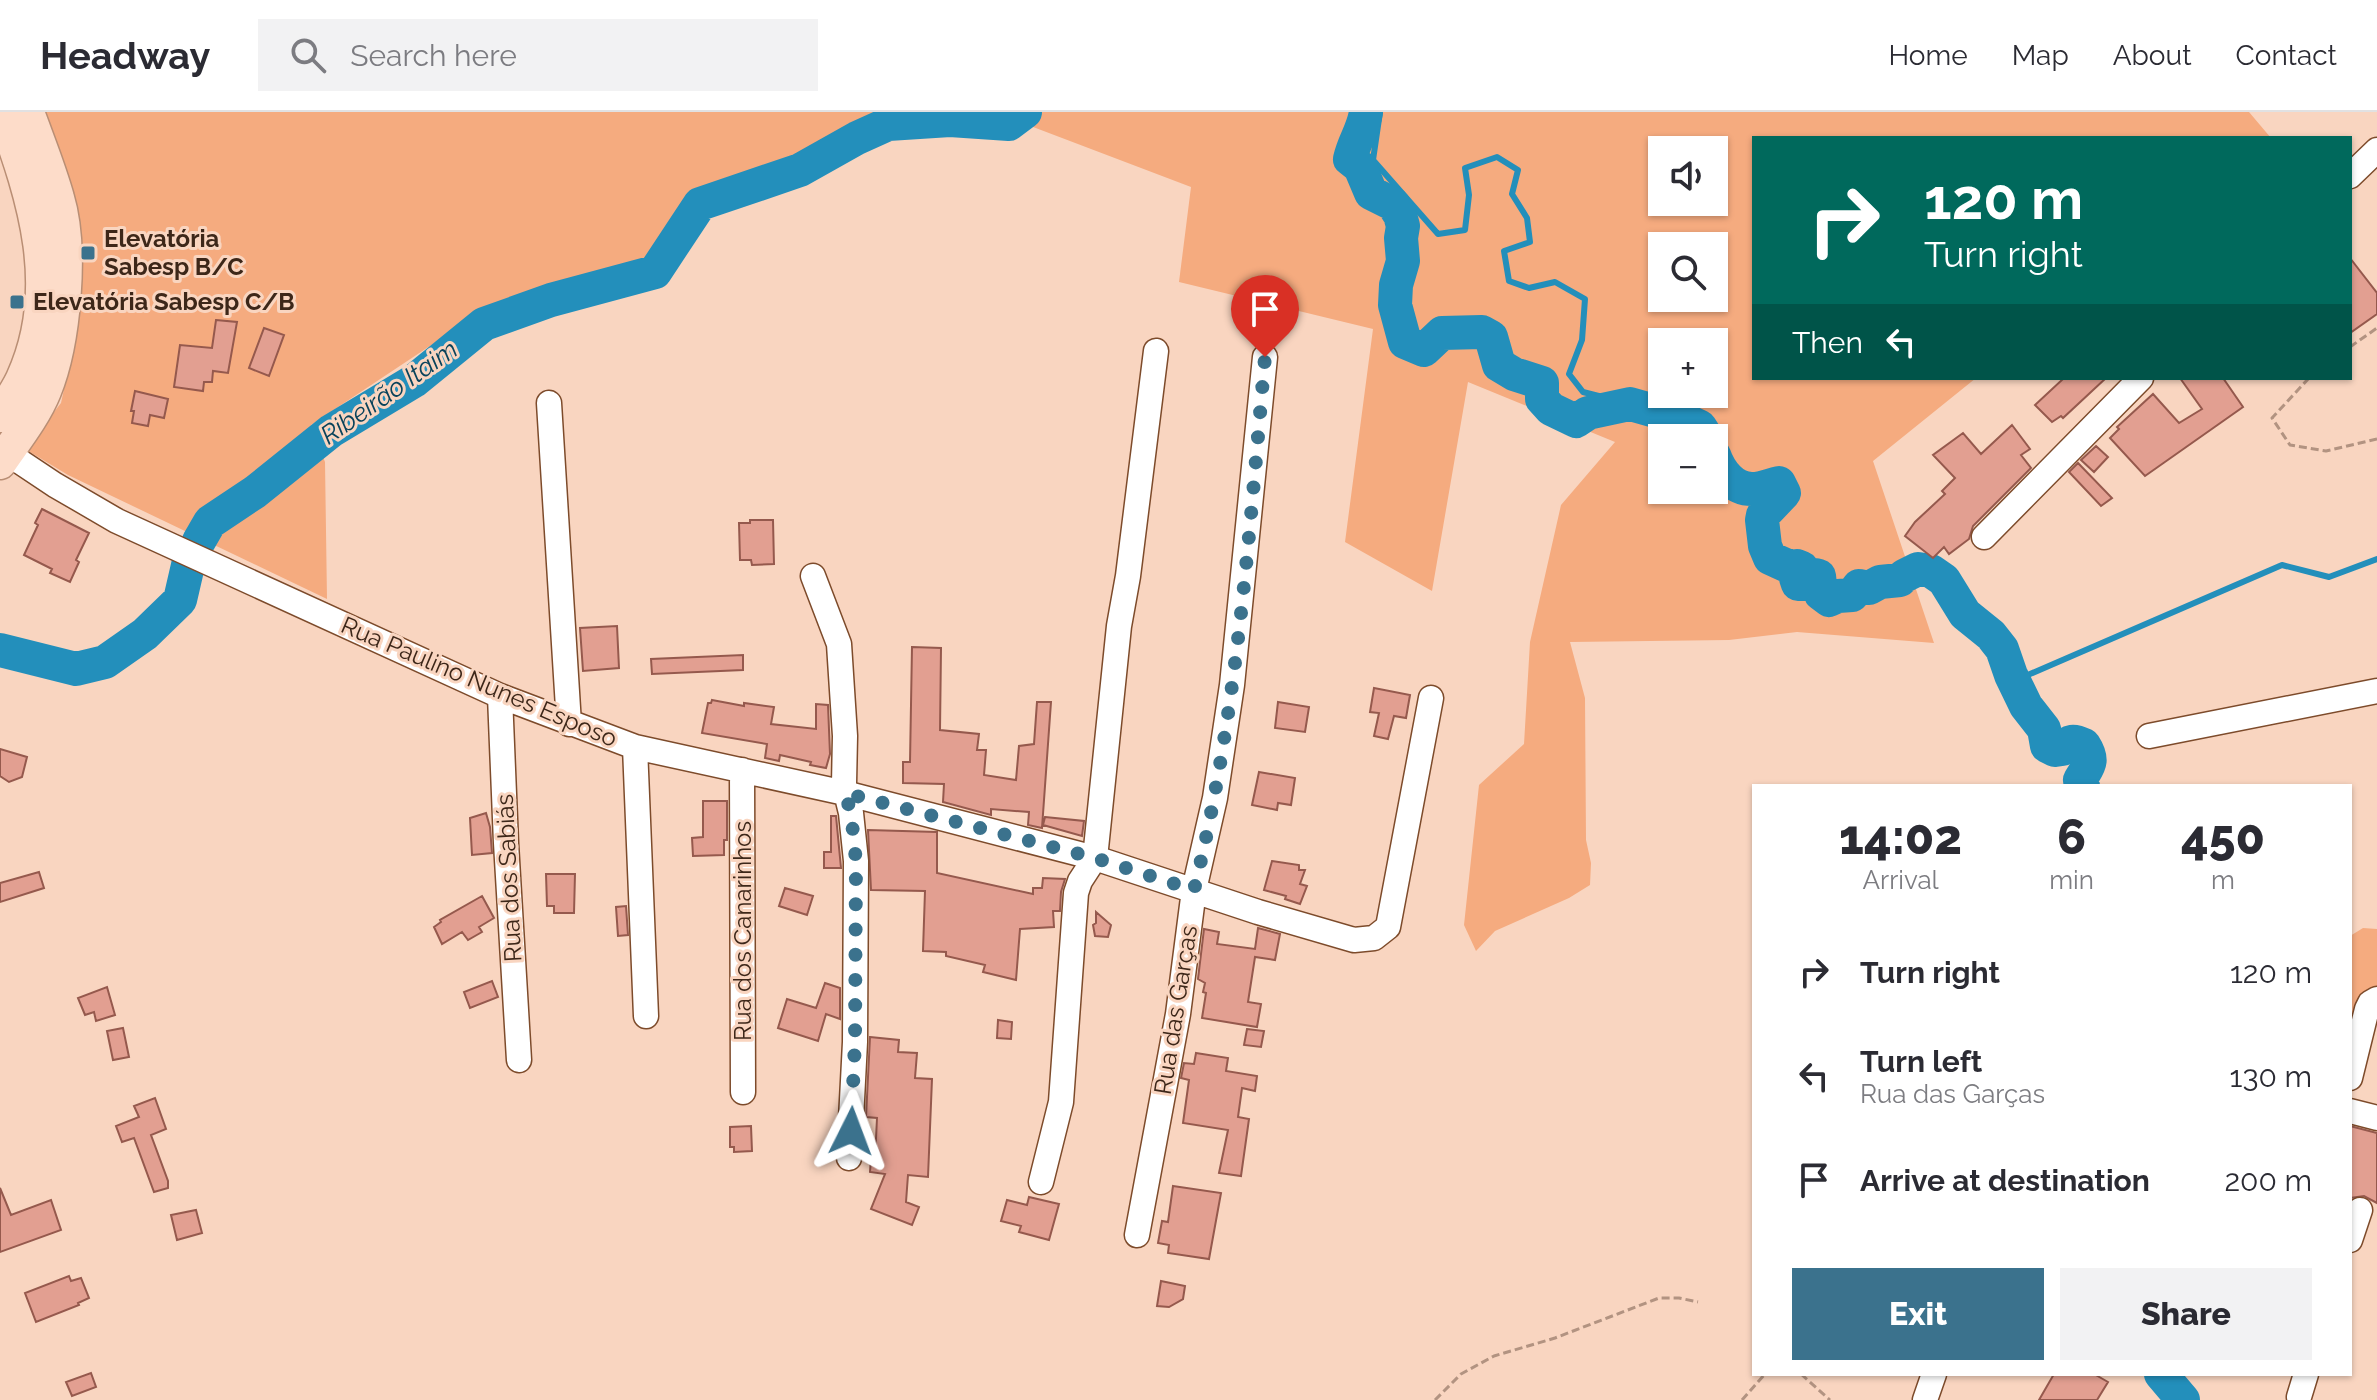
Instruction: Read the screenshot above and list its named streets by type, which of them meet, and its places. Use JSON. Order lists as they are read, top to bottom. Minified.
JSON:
{"streets":{"street":["Rua Paulino Nunes Esposo","Rua dos Sabiás","Rua dos Canarinhos","Rua das Garças"]},"crossings":[["Rua Paulino Nunes Esposo","Rua dos Sabiás"],["Rua Paulino Nunes Esposo","Rua dos Canarinhos"],["Rua Paulino Nunes Esposo","Rua das Garças"]],"water":["Ribeirão Itaim"],"places":{"transit":["Elevatória Sabesp B/C","Elevatória Sabesp C/B"]},"page":{"header":"Headway","search":"Search here","nav":["Home","Map","About","Contact"],"map_buttons":["+","−"],"turn":["120 m","Turn right"],"then":"Then","eta":["14:02","Arrival","6","min","450","m"],"list":[{"name":"Turn right","value":"120 m"},{"name":"Turn left","note":"Rua das Garças","value":"130 m"},{"name":"Arrive at destination","value":"200 m"}],"buttons":["Exit","Share"]}}
